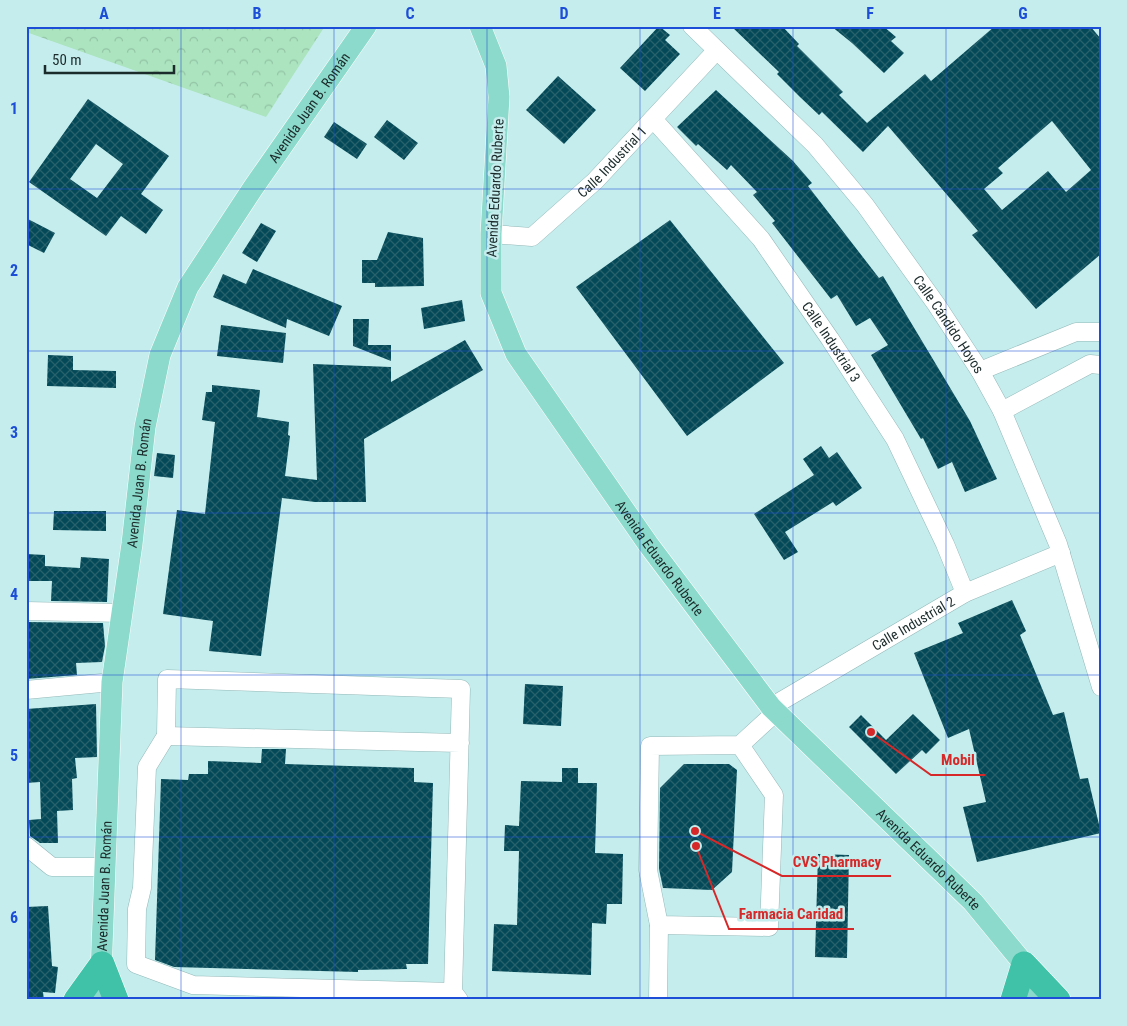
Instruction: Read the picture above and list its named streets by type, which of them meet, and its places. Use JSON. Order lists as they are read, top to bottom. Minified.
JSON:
{"streets":{"main road":["Avenida Juan B. Román","Avenida Eduardo Ruberte"],"street":["Calle Industrial 1","Calle Cándido Hoyos","Calle Industrial 3","Calle Industrial 2"]},"crossings":[["Calle Industrial 1","Avenida Eduardo Ruberte"],["Calle Industrial 1","Calle Cándido Hoyos"],["Calle Industrial 1","Calle Industrial 3"],["Avenida Eduardo Ruberte","Calle Industrial 2"],["Calle Cándido Hoyos","Calle Industrial 2"],["Calle Industrial 3","Calle Industrial 2"]],"places":["Mobil","CVS Pharmacy","Farmacia Caridad"],"scale_bar":"50 m","grid":{"columns":["A","B","C","D","E","F","G"],"rows":["1","2","3","4","5","6"]}}
